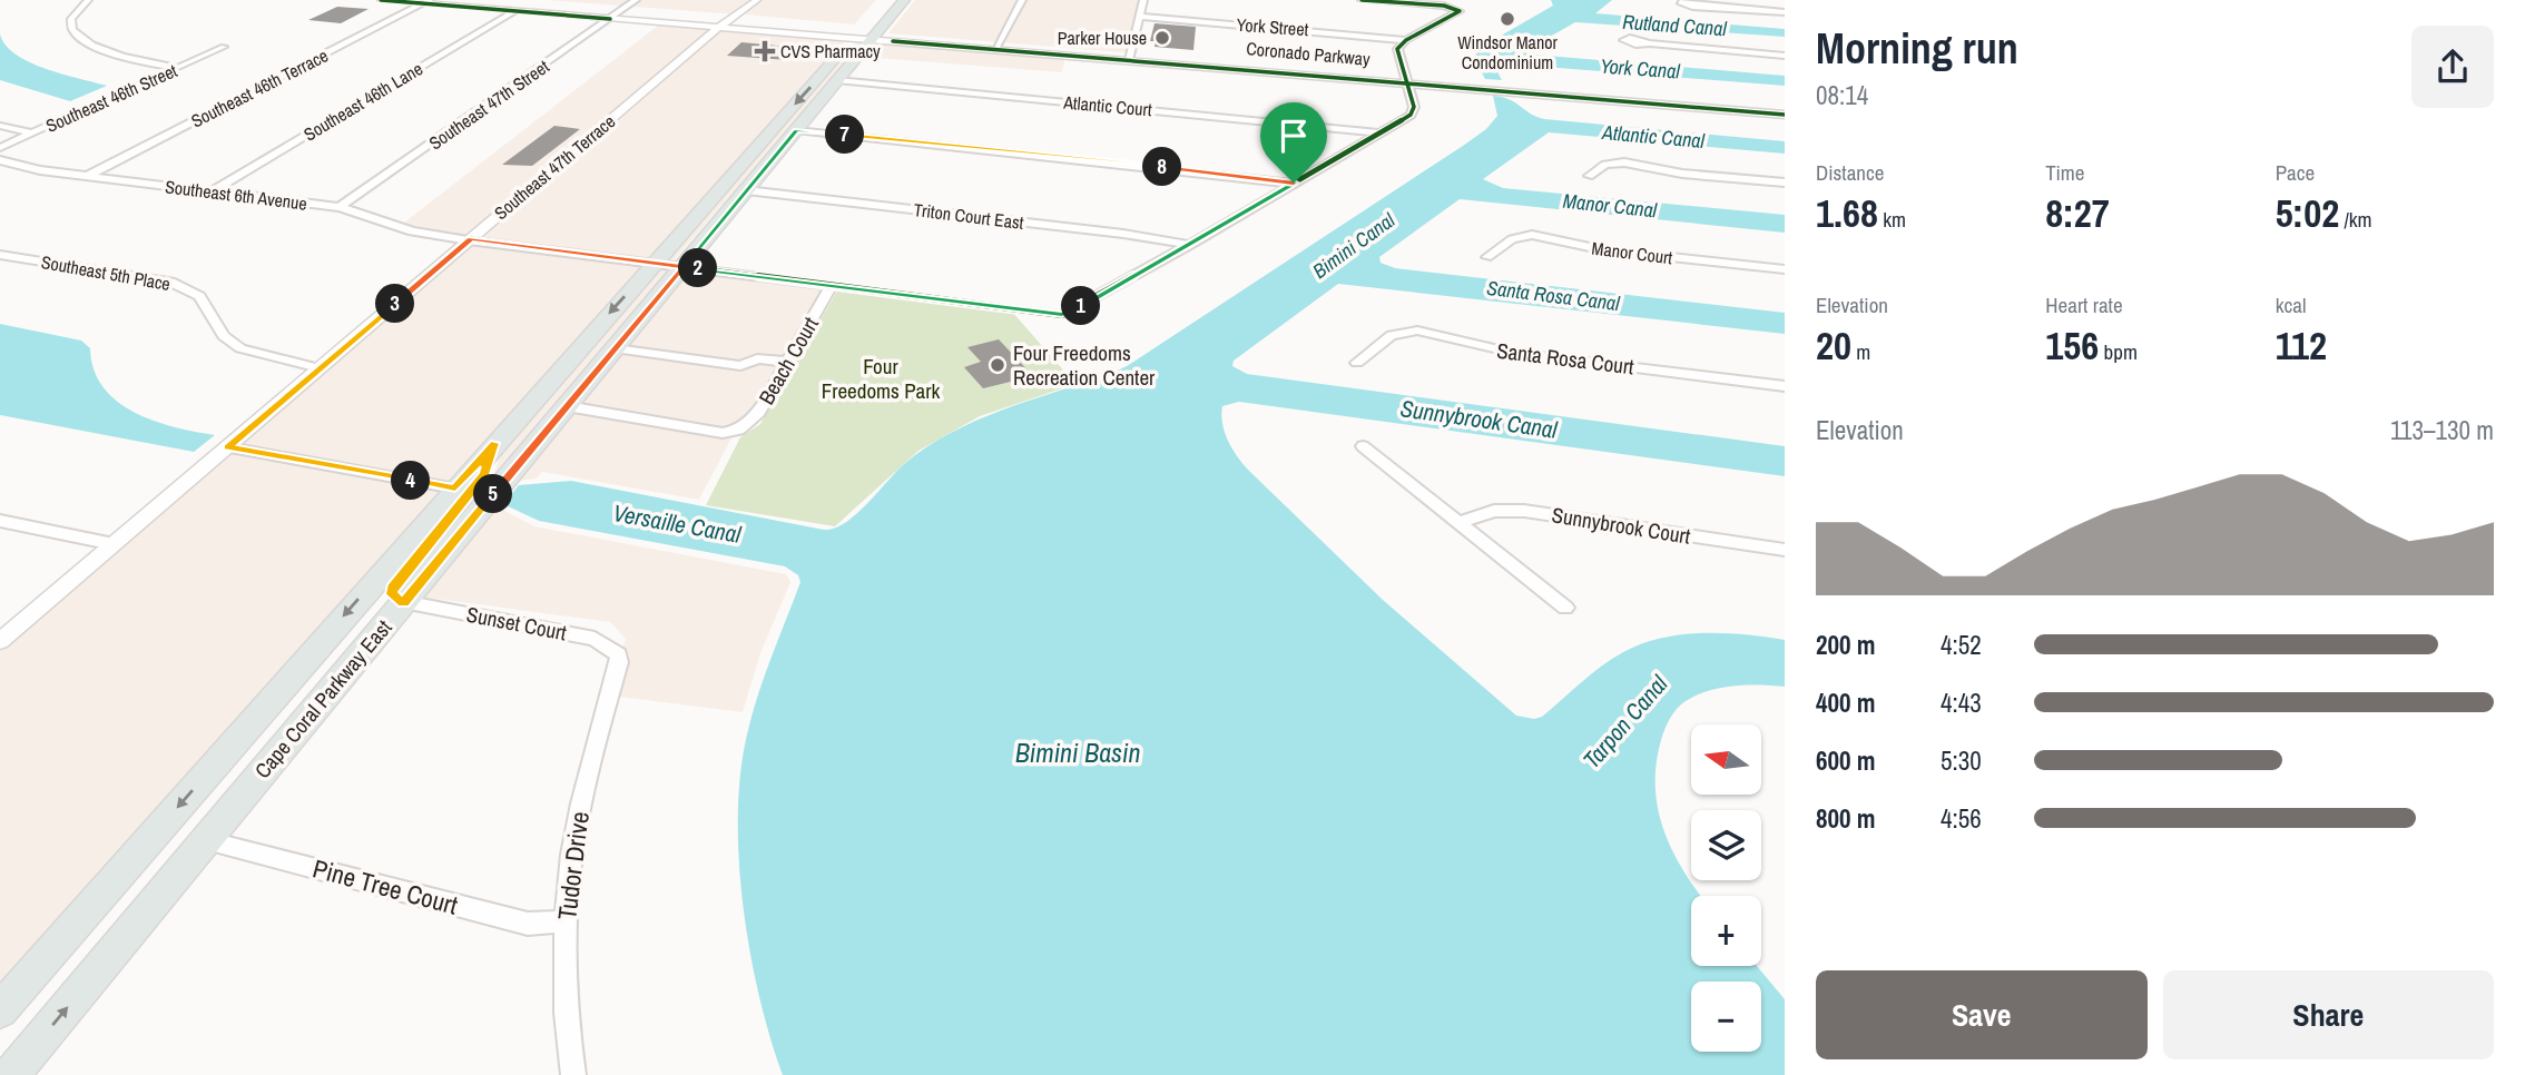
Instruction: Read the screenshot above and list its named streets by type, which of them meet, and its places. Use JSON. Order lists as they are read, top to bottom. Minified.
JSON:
{"streets":{"main road":["Cape Coral Parkway East"],"street":["York Street","Coronado Parkway","Southeast 46th Terrace","Southeast 46th Street","Southeast 46th Lane","Southeast 47th Street","Atlantic Court","Southeast 47th Terrace","Southeast 6th Avenue","Triton Court East","Manor Court","Southeast 5th Place","Santa Rosa Court","Beach Court","Sunnybrook Court","Sunset Court","Tudor Drive","Pine Tree Court"]},"crossings":[["Coronado Parkway","Southeast 46th Terrace"],["Coronado Parkway","Southeast 46th Lane"],["Coronado Parkway","Southeast 47th Street"],["Coronado Parkway","Southeast 47th Terrace"],["Coronado Parkway","Cape Coral Parkway East"],["Southeast 46th Terrace","Southeast 6th Avenue"],["Southeast 46th Lane","Southeast 6th Avenue"],["Southeast 47th Street","Southeast 6th Avenue"],["Atlantic Court","Cape Coral Parkway East"],["Southeast 47th Terrace","Southeast 6th Avenue"],["Southeast 47th Terrace","Southeast 5th Place"],["Southeast 6th Avenue","Triton Court East"],["Southeast 6th Avenue","Beach Court"],["Southeast 6th Avenue","Cape Coral Parkway East"],["Triton Court East","Cape Coral Parkway East"],["Beach Court","Cape Coral Parkway East"],["Sunset Court","Cape Coral Parkway East"],["Sunset Court","Tudor Drive"],["Cape Coral Parkway East","Pine Tree Court"],["Tudor Drive","Pine Tree Court"]],"water":["Rutland Canal","York Canal","Atlantic Canal","Manor Canal","Bimini Canal","Santa Rosa Canal","Sunnybrook Canal","Versaille Canal","Tarpon Canal","Bimini Basin"],"parks":["Four Freedoms Park"],"places":{"other":["Windsor Manor Condominium","Parker House","Four Freedoms Recreation Center"],"health":["CVS Pharmacy"]},"north":"left","page":{"heading":["Morning run","08:14"],"pins":["7","8","2","3","1","4","5"],"stats":[["Distance","1.68 km"],["Time","8:27"],["Pace","5:02 /km"],["Elevation","20 m"],["Heart rate","156 bpm"],["kcal","112"]],"chart":["Elevation","113–130 m"],"list":[{"name":"200 m","note":"4:52"},{"name":"400 m","note":"4:43"},{"name":"600 m","note":"5:30"},{"name":"800 m","note":"4:56"}],"map_buttons":["+","−"],"buttons":["Save","Share"]}}
